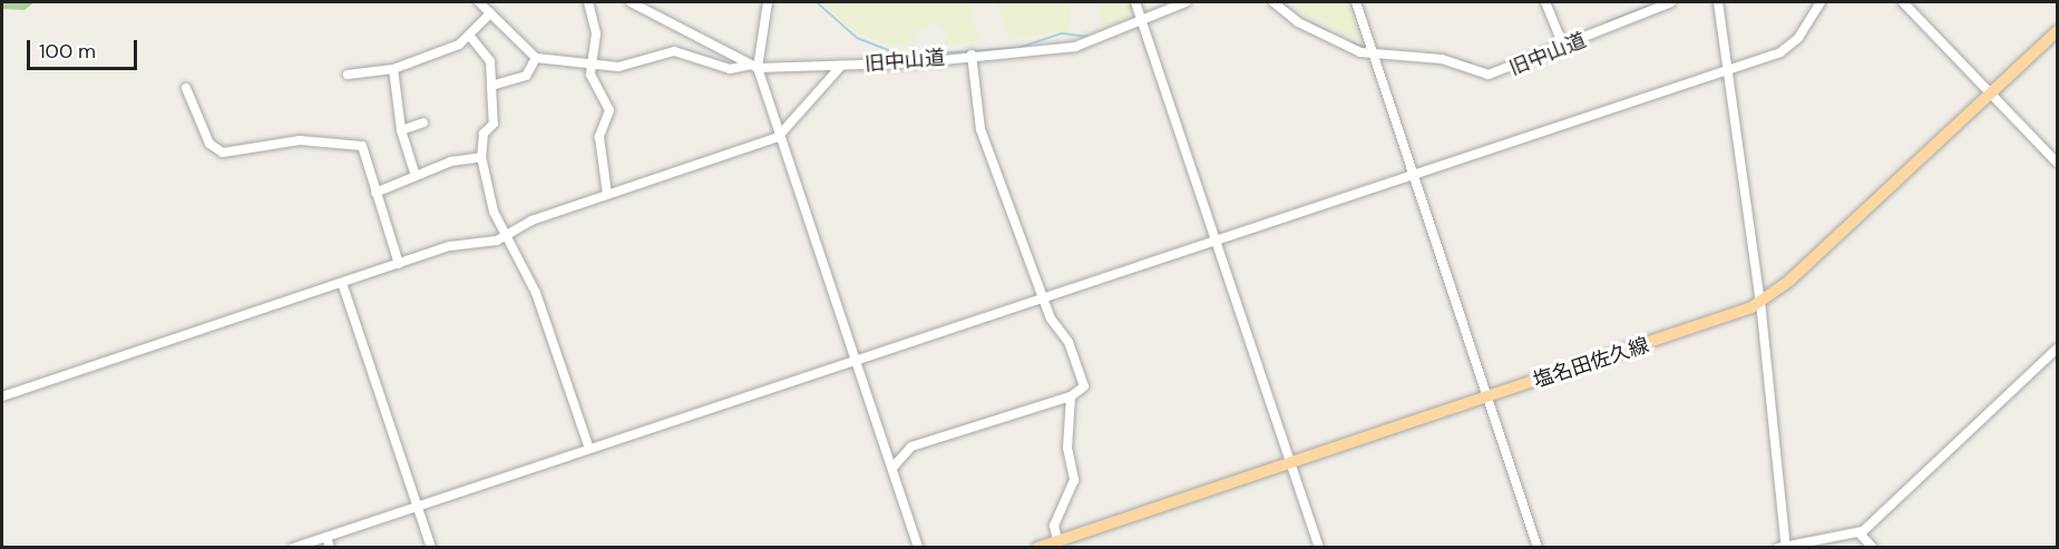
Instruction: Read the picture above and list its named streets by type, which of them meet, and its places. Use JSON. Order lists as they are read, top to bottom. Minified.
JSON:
{"streets":{"main road":["塩名田佐久線"],"street":["旧中山道"]},"scale_bar":"100 m"}
